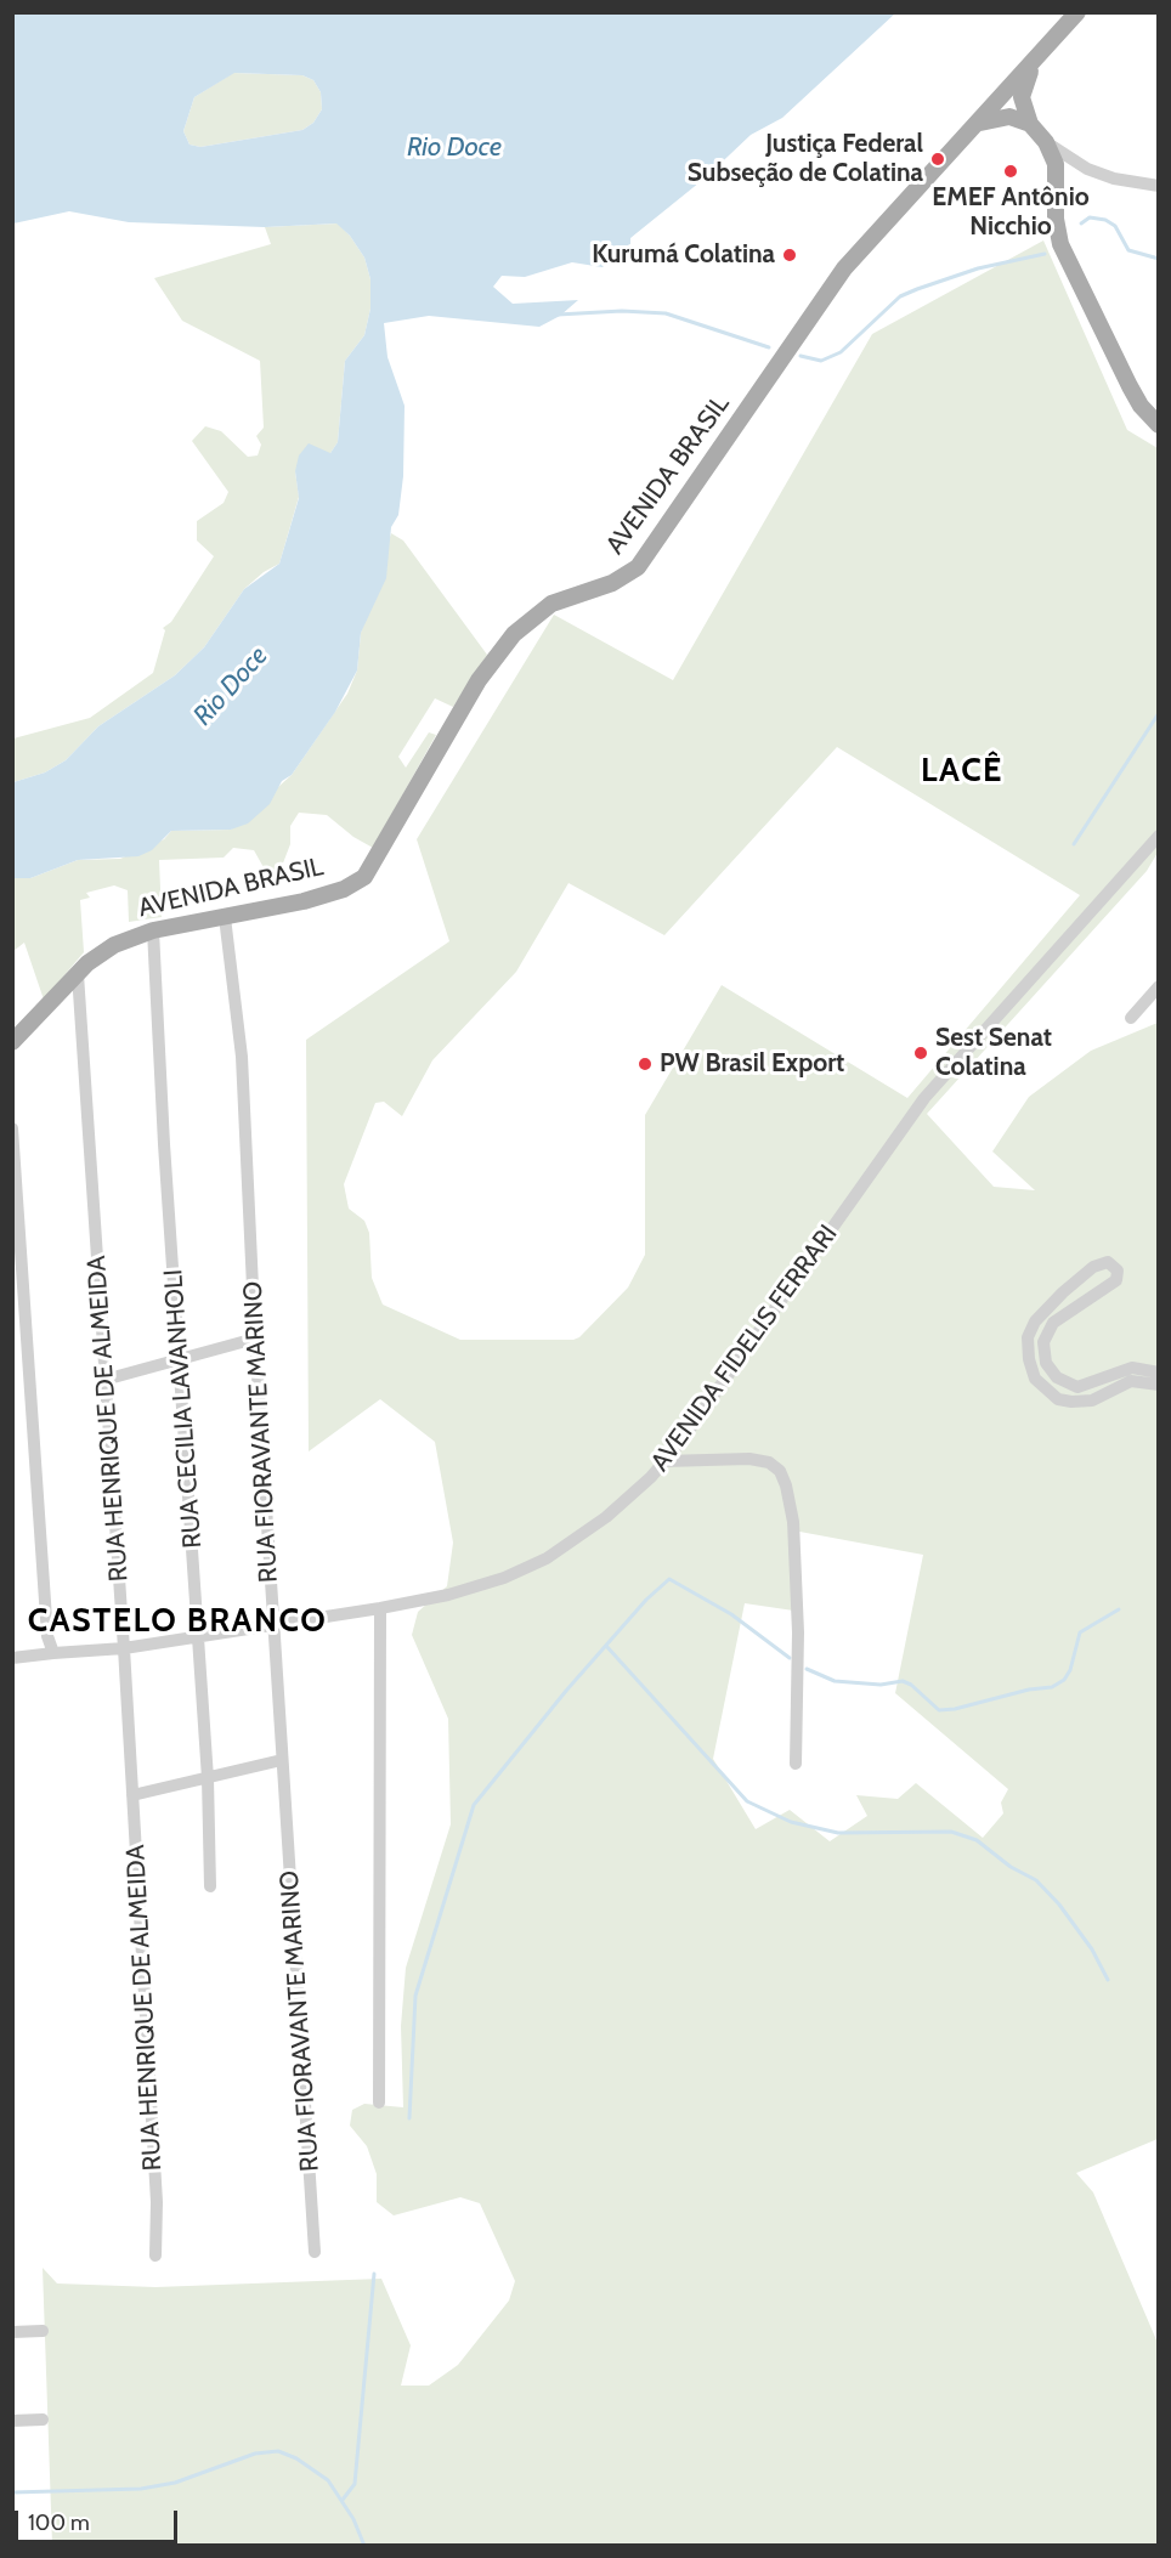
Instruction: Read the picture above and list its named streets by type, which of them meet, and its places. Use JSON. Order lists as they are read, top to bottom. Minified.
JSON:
{"streets":{"main road":["AVENIDA BRASIL"],"street":["AVENIDA FIDELIS FERRARI","RUA CECILIA LAVANHOLI","RUA HENRIQUE DE ALMEIDA","RUA FIORAVANTE MARINO"]},"crossings":[["AVENIDA BRASIL","RUA CECILIA LAVANHOLI"],["AVENIDA BRASIL","RUA HENRIQUE DE ALMEIDA"],["AVENIDA BRASIL","RUA FIORAVANTE MARINO"],["AVENIDA FIDELIS FERRARI","RUA CECILIA LAVANHOLI"],["AVENIDA FIDELIS FERRARI","RUA HENRIQUE DE ALMEIDA"],["AVENIDA FIDELIS FERRARI","RUA FIORAVANTE MARINO"]],"districts":["LACÊ","CASTELO BRANCO"],"water":["Rio Doce"],"places":["Justiça Federal Subseção de Colatina","EMEF Antônio Nicchio","Kurumá Colatina","Sest Senat Colatina","PW Brasil Export"],"scale_bar":"100 m"}
